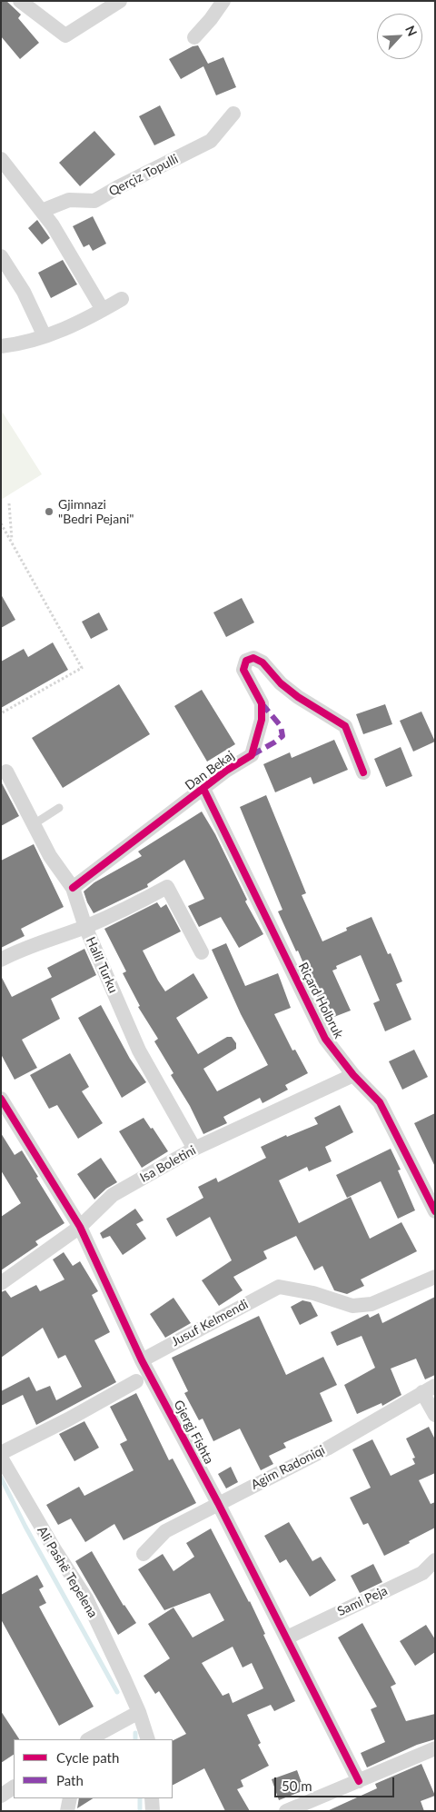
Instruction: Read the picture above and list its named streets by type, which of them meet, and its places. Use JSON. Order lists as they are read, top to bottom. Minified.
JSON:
{"streets":{"street":["Qerçiz Topulli","Dan Bekaj","Halil Turku","Riçard Holbruk","Isa Boletini","Jusuf Kelmendi","Gjergj Fishta","Agim Radoniqi","Ali Pashë Tepelena","Sami Peja"]},"crossings":[["Dan Bekaj","Riçard Holbruk"],["Halil Turku","Isa Boletini"],["Riçard Holbruk","Isa Boletini"],["Isa Boletini","Gjergj Fishta"],["Jusuf Kelmendi","Gjergj Fishta"],["Gjergj Fishta","Agim Radoniqi"],["Gjergj Fishta","Sami Peja"]],"places":["Gjimnazi \"Bedri Pejani\""],"legend":["Cycle path","Path"],"scale_bar":"50 m","north":"top right"}
